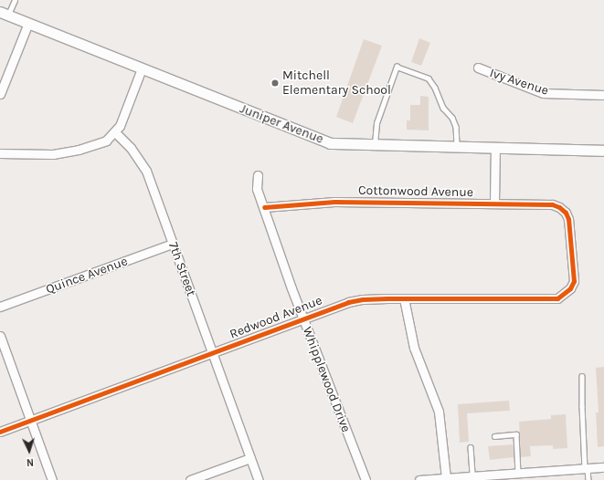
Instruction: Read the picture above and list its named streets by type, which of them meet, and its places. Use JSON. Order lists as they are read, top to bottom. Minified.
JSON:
{"streets":{"street":["Ivy Avenue","Juniper Avenue","Cottonwood Avenue","7th Street","Quince Avenue","Redwood Avenue","Whipplewood Drive"]},"crossings":[["Cottonwood Avenue","Redwood Avenue"],["Cottonwood Avenue","Whipplewood Drive"],["7th Street","Quince Avenue"],["7th Street","Redwood Avenue"],["Redwood Avenue","Whipplewood Drive"]],"places":["Mitchell Elementary School"],"north":"bottom"}
